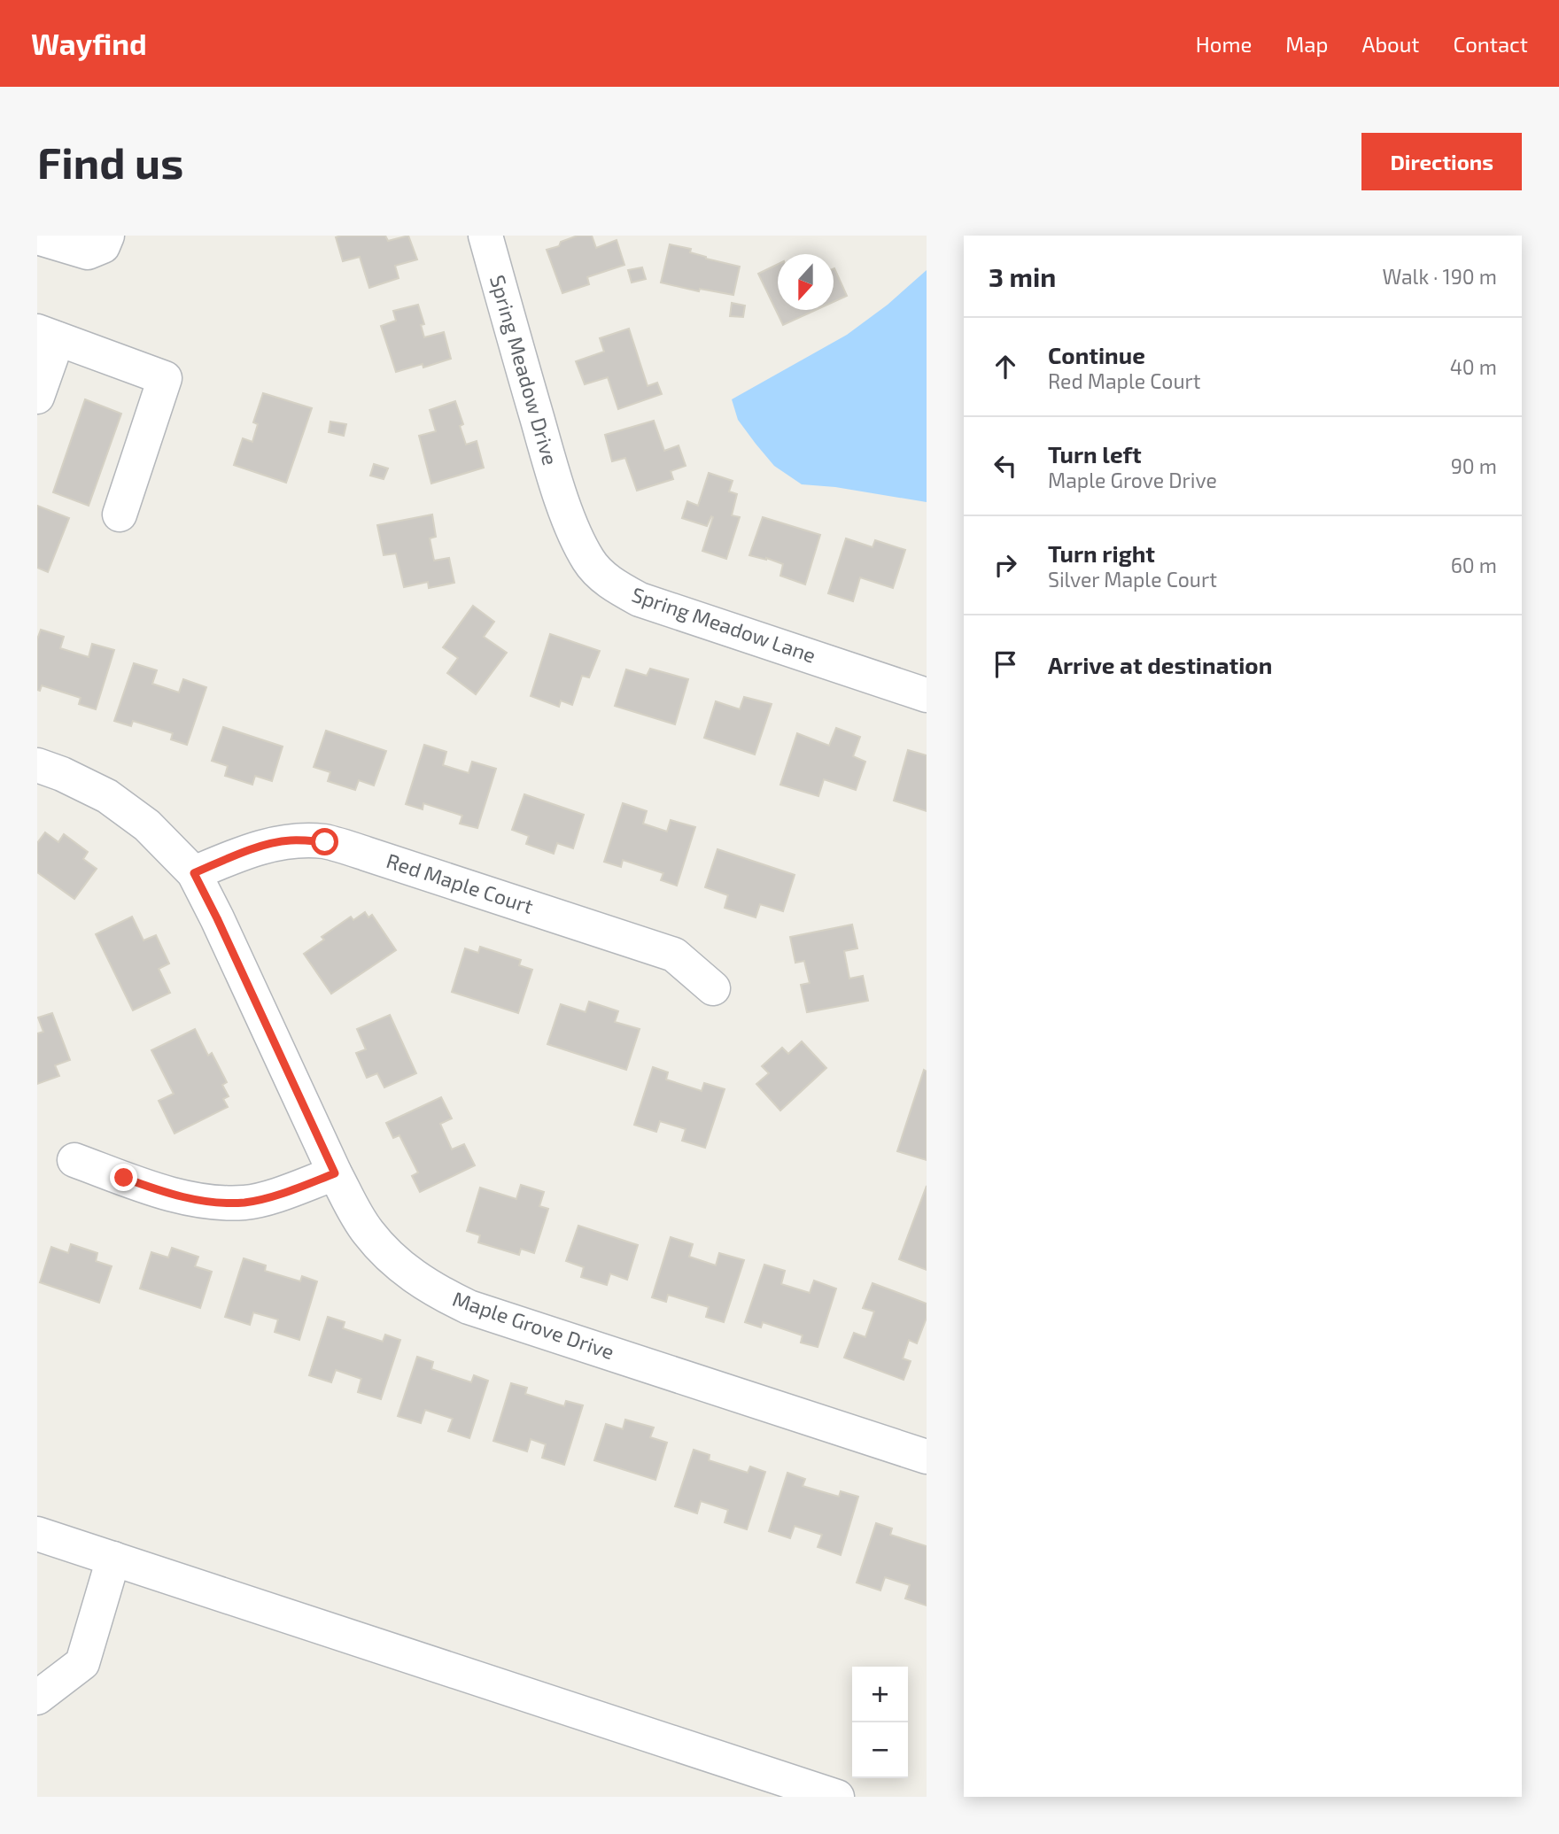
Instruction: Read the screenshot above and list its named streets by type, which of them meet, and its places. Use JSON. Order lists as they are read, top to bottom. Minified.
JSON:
{"streets":{"street":["Spring Meadow Drive","Spring Meadow Lane","Red Maple Court","Maple Grove Drive"]},"crossings":[["Spring Meadow Drive","Spring Meadow Lane"],["Red Maple Court","Maple Grove Drive"]],"north":"bottom","page":{"header":"Wayfind","nav":["Home","Map","About","Contact"],"buttons":"Directions","title":"Find us","heading":["3 min","Walk · 190 m"],"list":[["Continue","Red Maple Court","40 m"],["Turn left","Maple Grove Drive","90 m"],["Turn right","Silver Maple Court","60 m"],"Arrive at destination"],"map_buttons":["+","−"]}}
